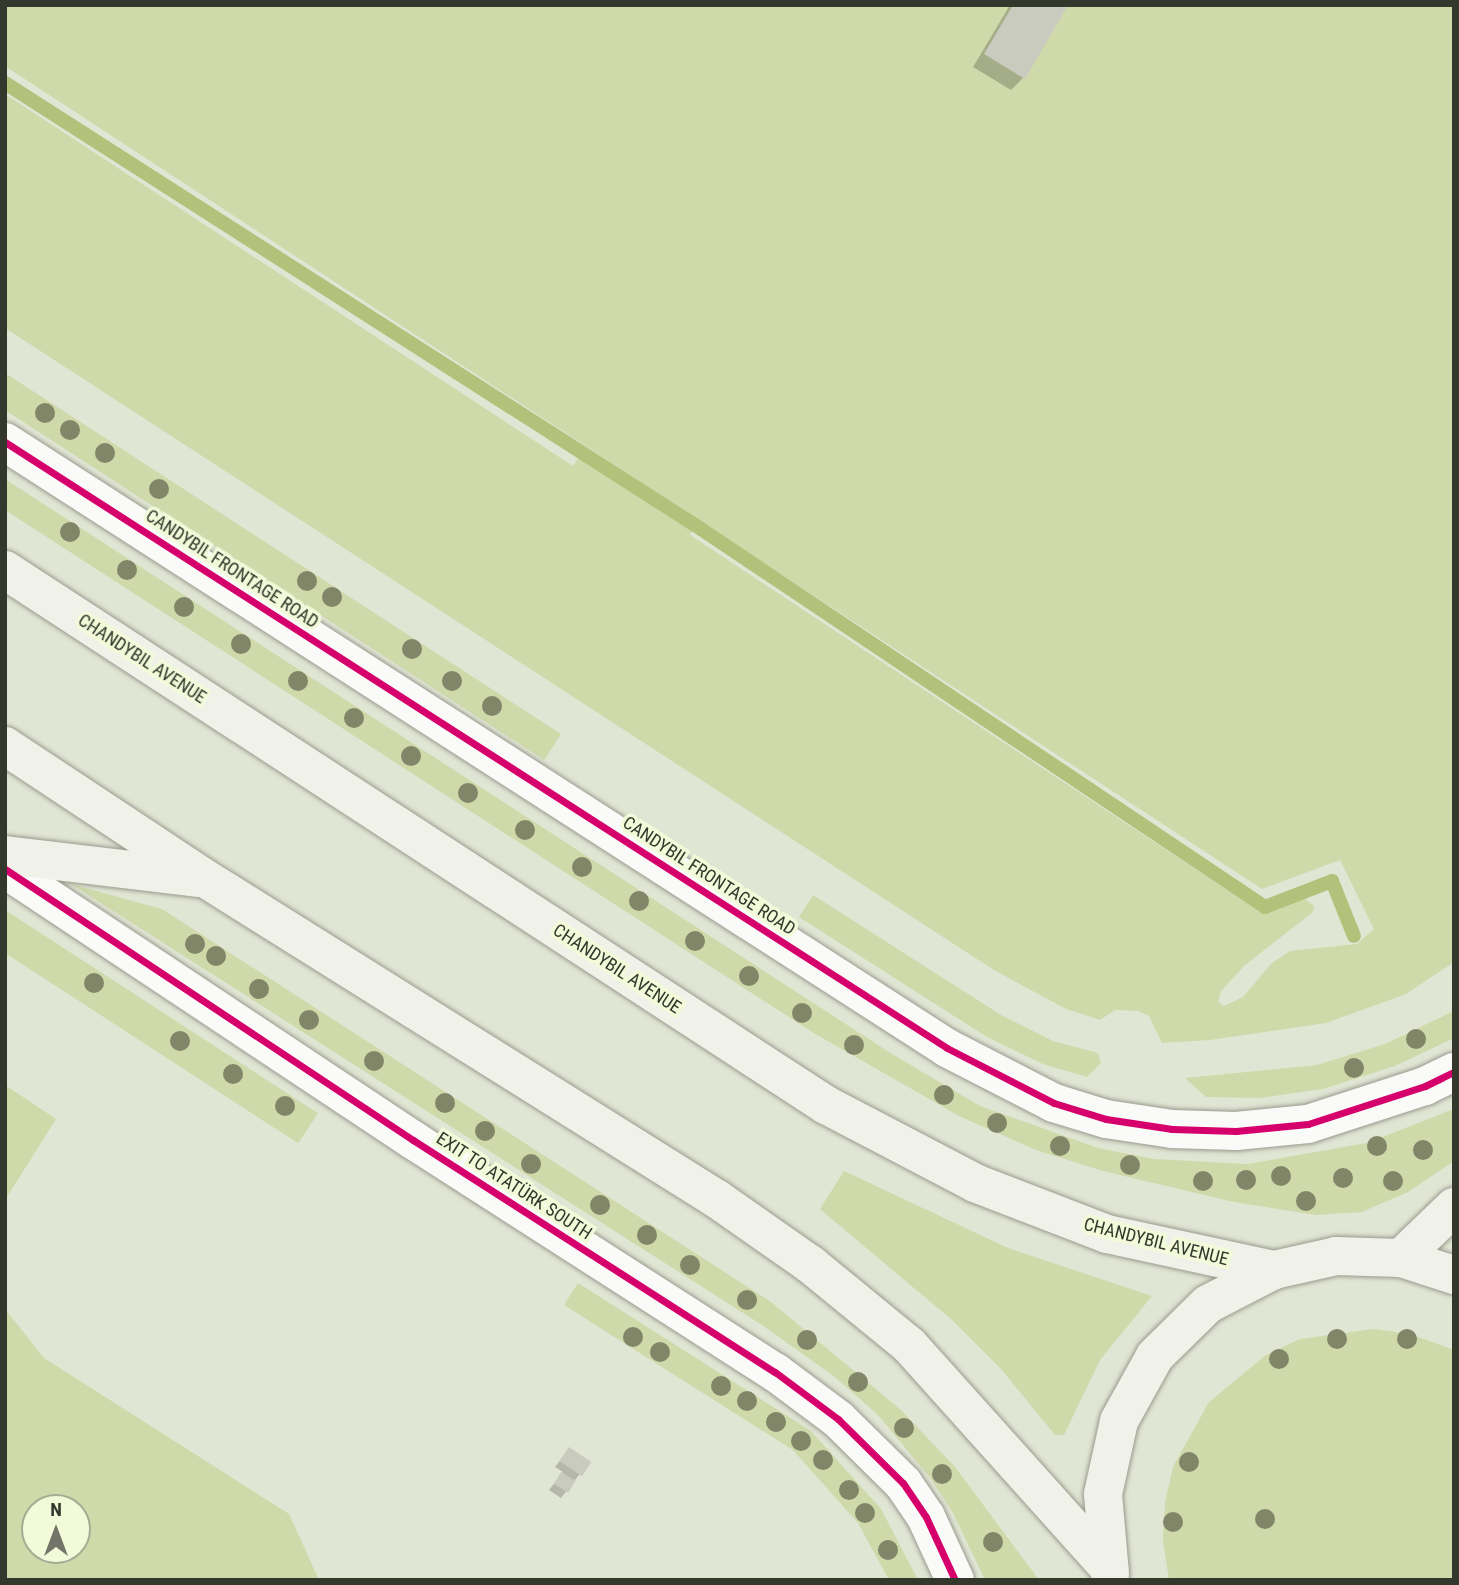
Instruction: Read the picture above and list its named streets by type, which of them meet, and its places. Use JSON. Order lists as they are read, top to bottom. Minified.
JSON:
{"streets":{"main road":["CHANDYBIL AVENUE"],"street":["CANDYBIL FRONTAGE ROAD","EXIT TO ATATÜRK SOUTH"]},"north":"top"}
